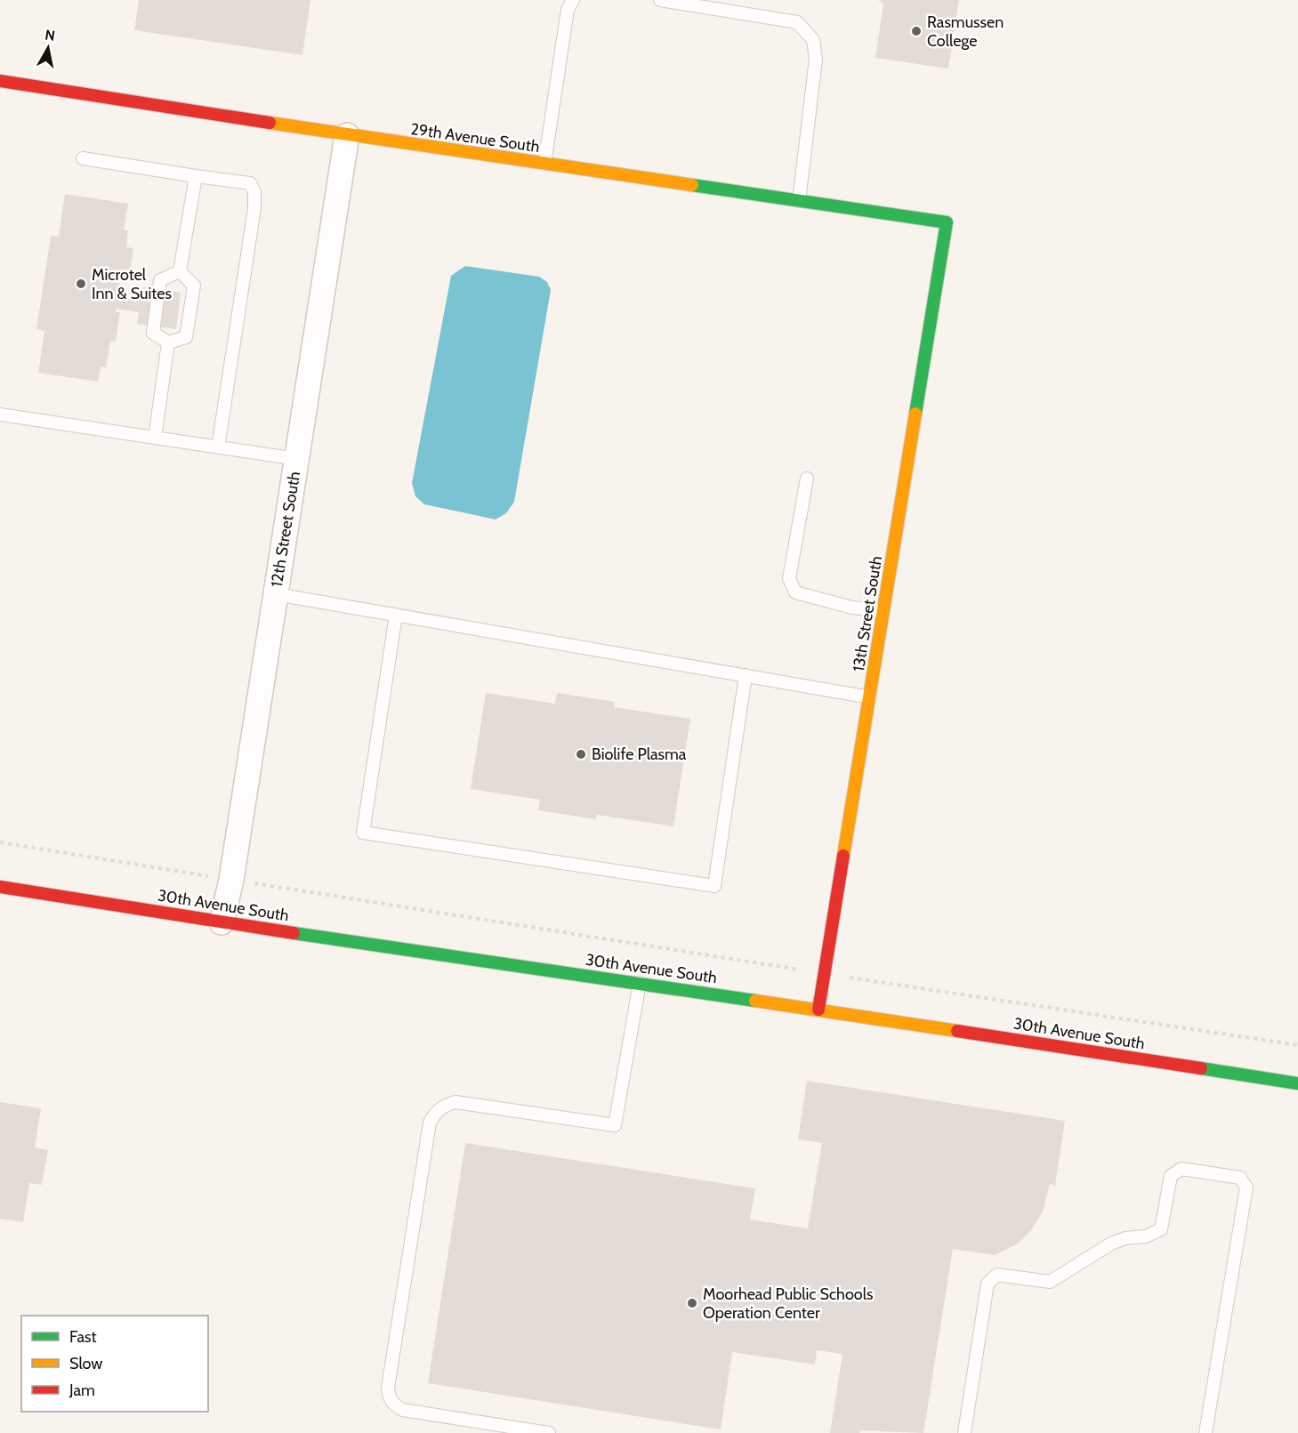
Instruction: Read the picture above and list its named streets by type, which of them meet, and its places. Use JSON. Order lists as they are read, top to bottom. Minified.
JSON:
{"streets":{"street":["29th Avenue South","12th Street South","13th Street South","30th Avenue South"]},"crossings":[["29th Avenue South","12th Street South"],["29th Avenue South","13th Street South"],["12th Street South","30th Avenue South"],["13th Street South","30th Avenue South"]],"places":["Rasmussen College","Microtel Inn & Suites","Biolife Plasma","Moorhead Public Schools Operation Center"],"legend":["Fast","Slow","Jam"],"north":"top"}
